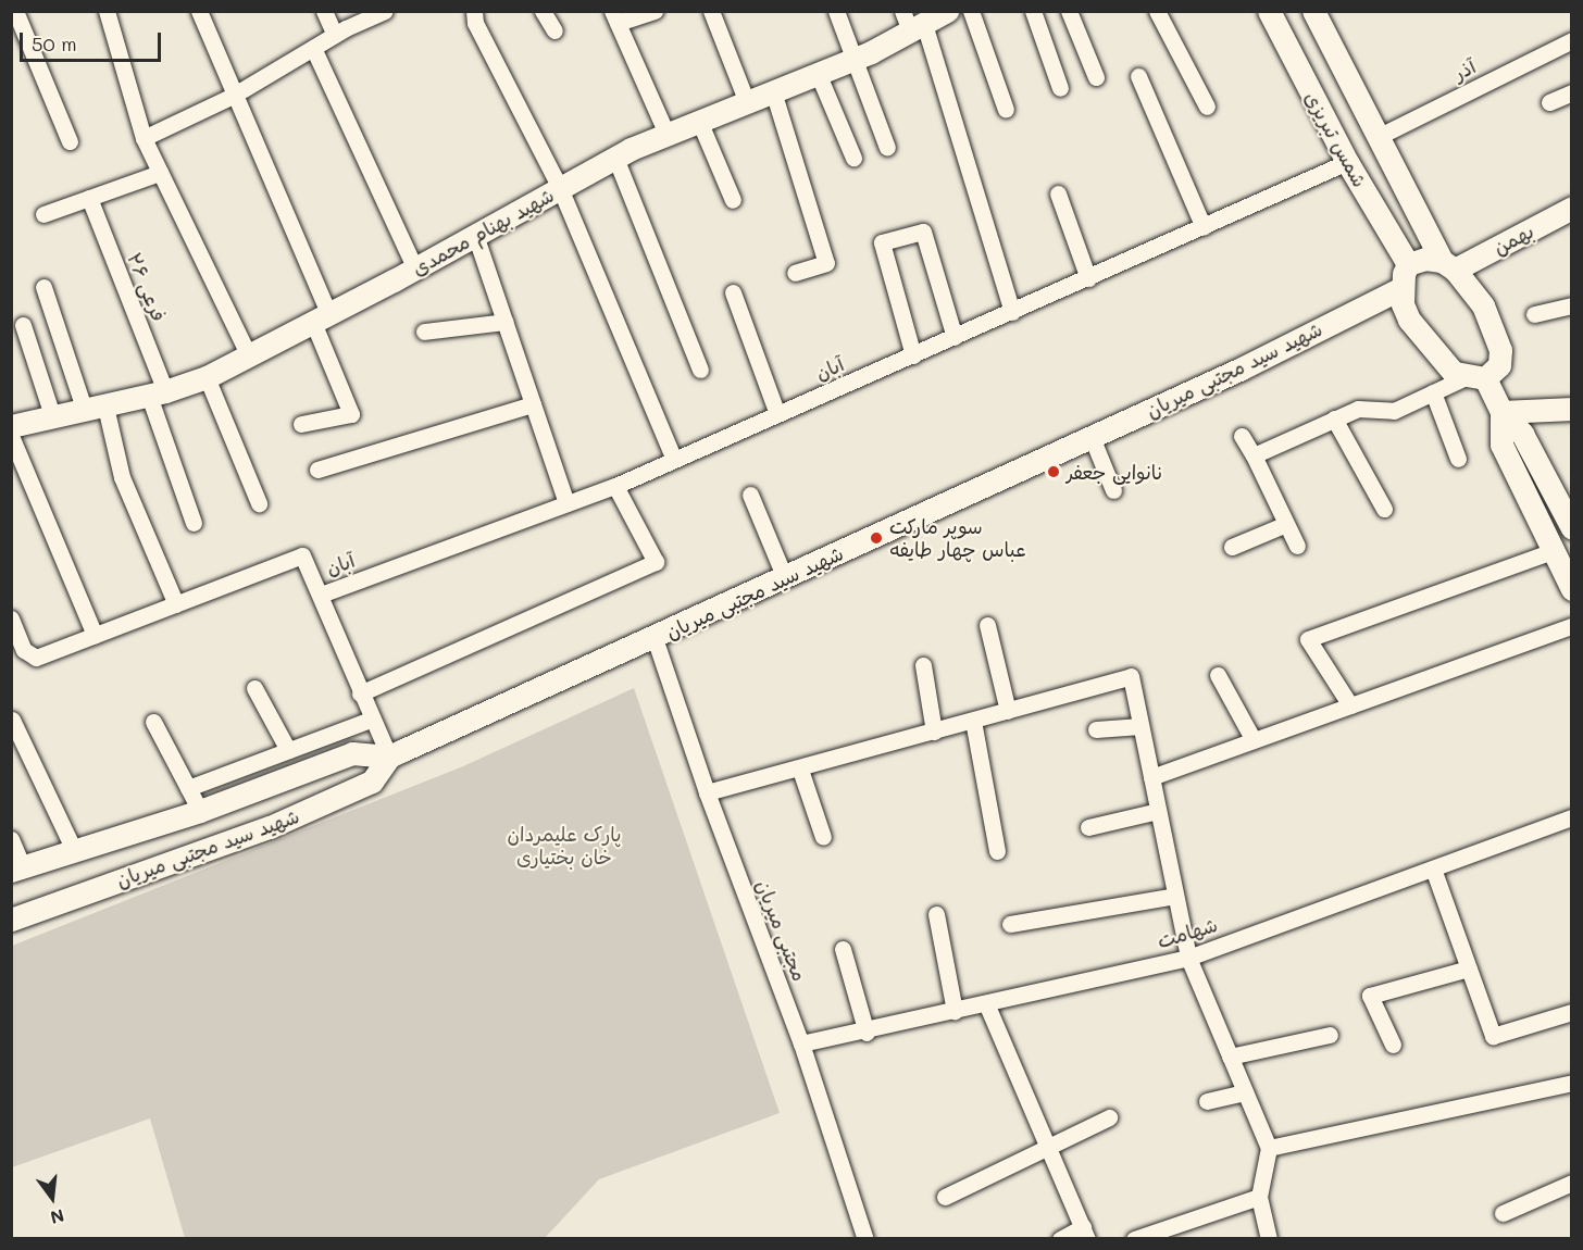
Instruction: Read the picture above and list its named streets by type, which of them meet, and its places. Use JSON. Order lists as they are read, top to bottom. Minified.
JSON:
{"streets":{"street":["آذر","شمس تبریزی","شهید بهنام محمدی","بهمن","فرعی ۲۶","آبان","شهید سید مجتبی میریان","مجتبی میریان","شهامت"]},"crossings":[["آذر","شمس تبریزی"],["شمس تبریزی","بهمن"],["شمس تبریزی","آبان"],["شهید بهنام محمدی","فرعی ۲۶"],["شهید سید مجتبی میریان","مجتبی میریان"],["مجتبی میریان","شهامت"]],"parks":["پارک علیمردان خان بختیاری"],"places":["نانوایی جعفر","سوپر مارکت عباس چهار طایفه"],"scale_bar":"50 m","north":"bottom"}
